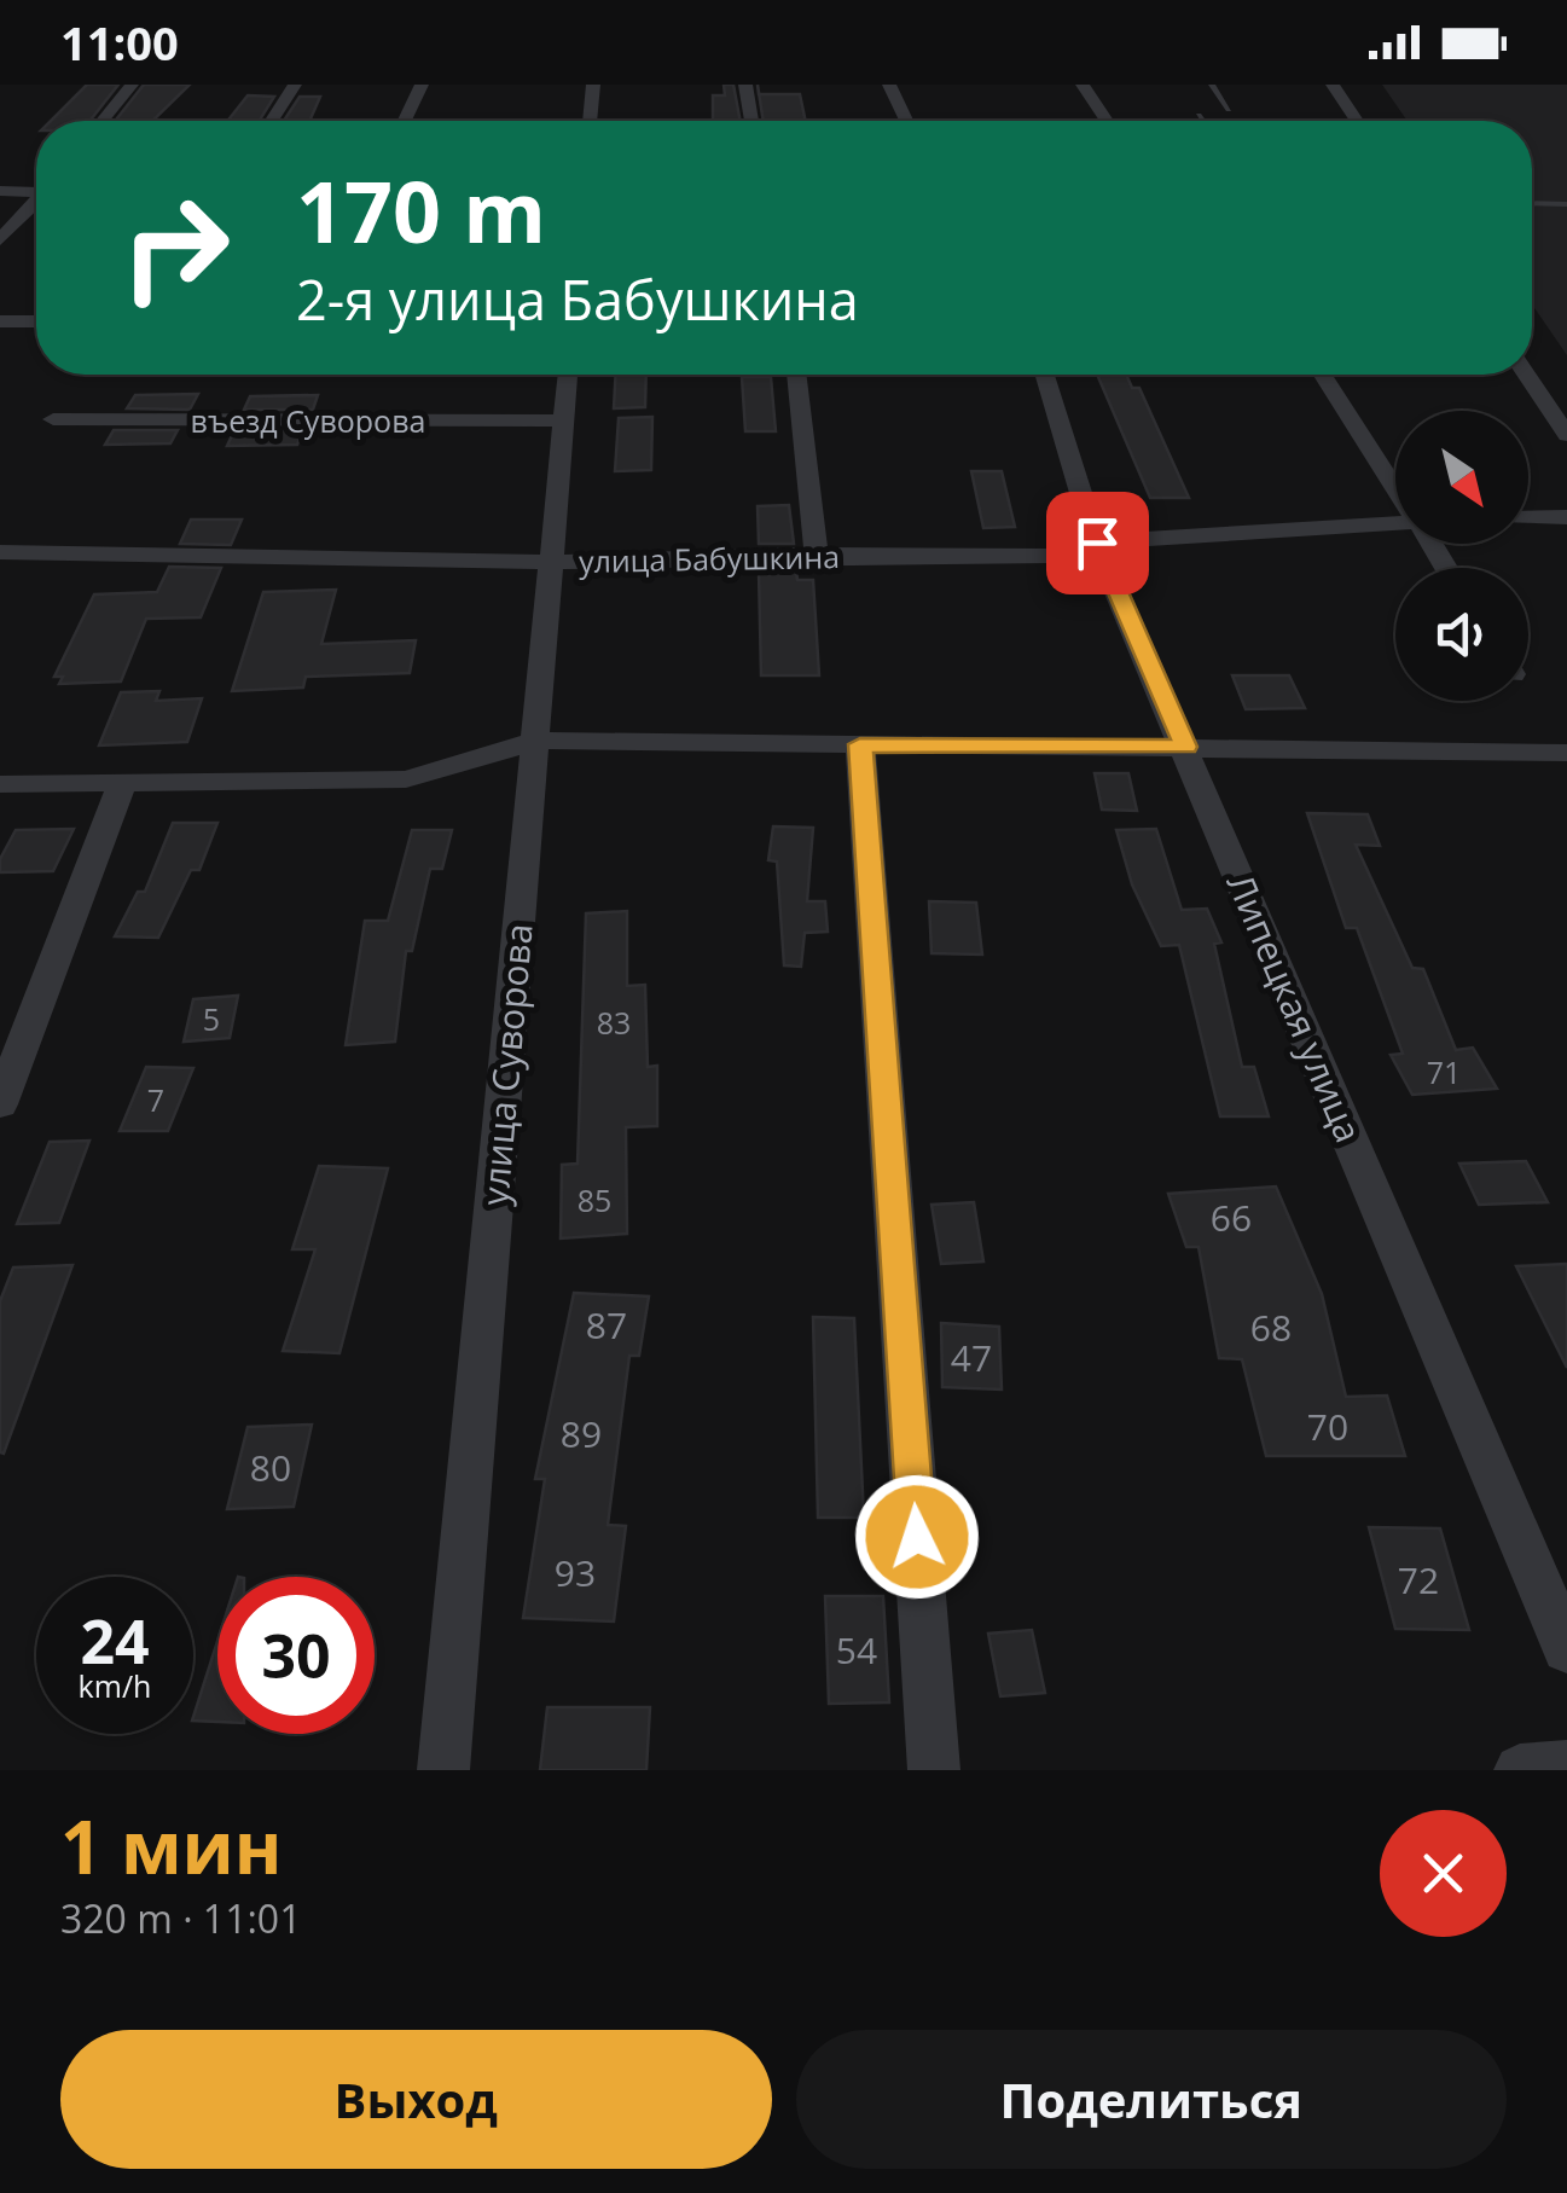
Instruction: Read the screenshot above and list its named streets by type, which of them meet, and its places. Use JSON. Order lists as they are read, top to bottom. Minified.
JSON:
{"streets":{"street":["въезд Суворова","улица Бабушкина","Липецкая улица","улица Суворова"]},"crossings":[["въезд Суворова","улица Суворова"],["улица Бабушкина","Липецкая улица"],["улица Бабушкина","улица Суворова"]],"house_numbers":["5","83","71","7","85","66","87","68","47","70","89","80","93","72","54"],"north":"bottom right","page":{"status":"11:00","turn":["170 m","2-я улица Бабушкина"],"speed":"24 km/h","limit":"30","heading":["1 мин","320 m · 11:01"],"buttons":["Выход","Поделиться"]}}
